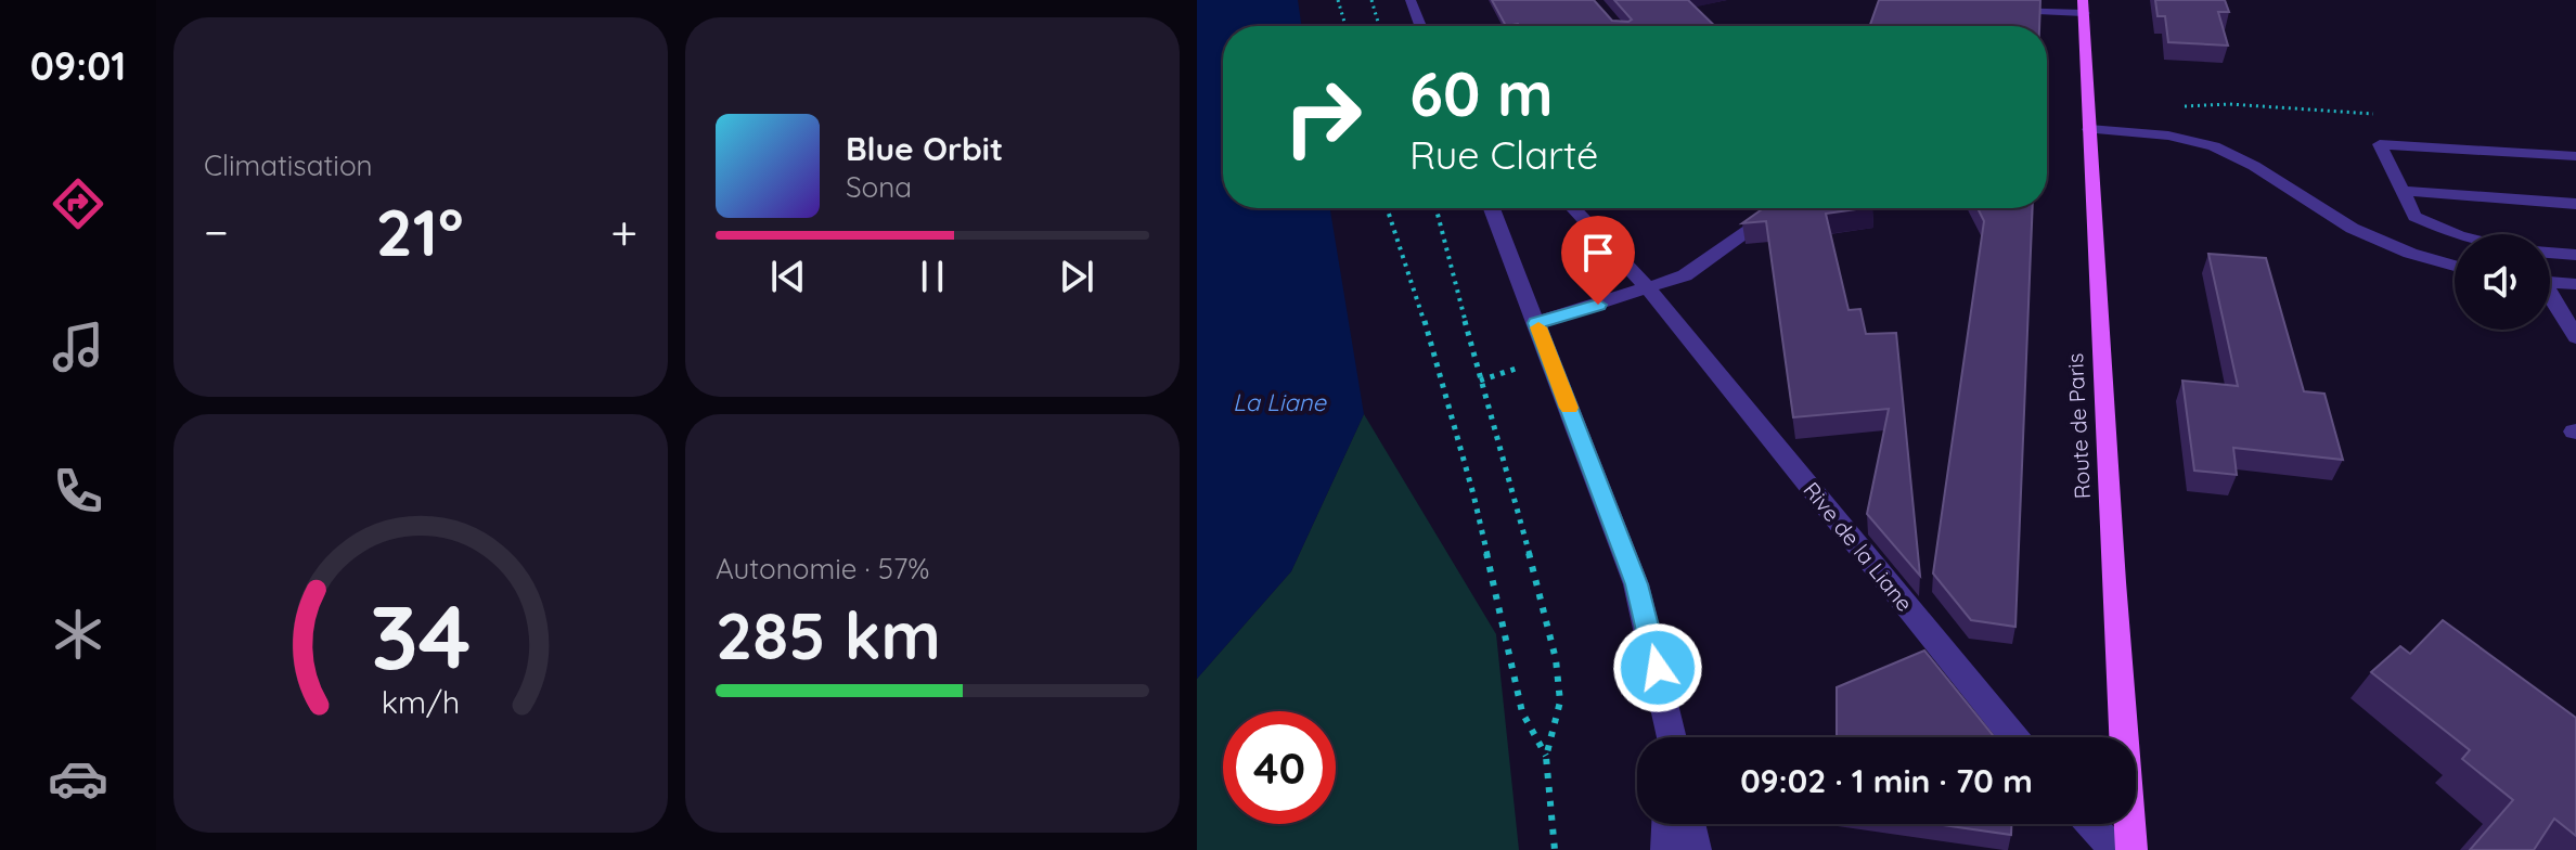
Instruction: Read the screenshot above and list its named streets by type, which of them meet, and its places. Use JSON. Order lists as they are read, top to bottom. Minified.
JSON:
{"streets":{"main road":["Route de Paris"],"street":["Rive de la Liane"]},"water":["La Liane"],"page":{"tabs":"09:01","tile":["Climatisation",["Autonomie · 57%","285 km"]],"turn":["60 m","Rue Clarté"],"song":["Blue Orbit","Sona"],"heat":["−","21°","+"],"limit":"40","trip":"09:02 · 1 min · 70 m","gauge":["34","km/h"]}}
